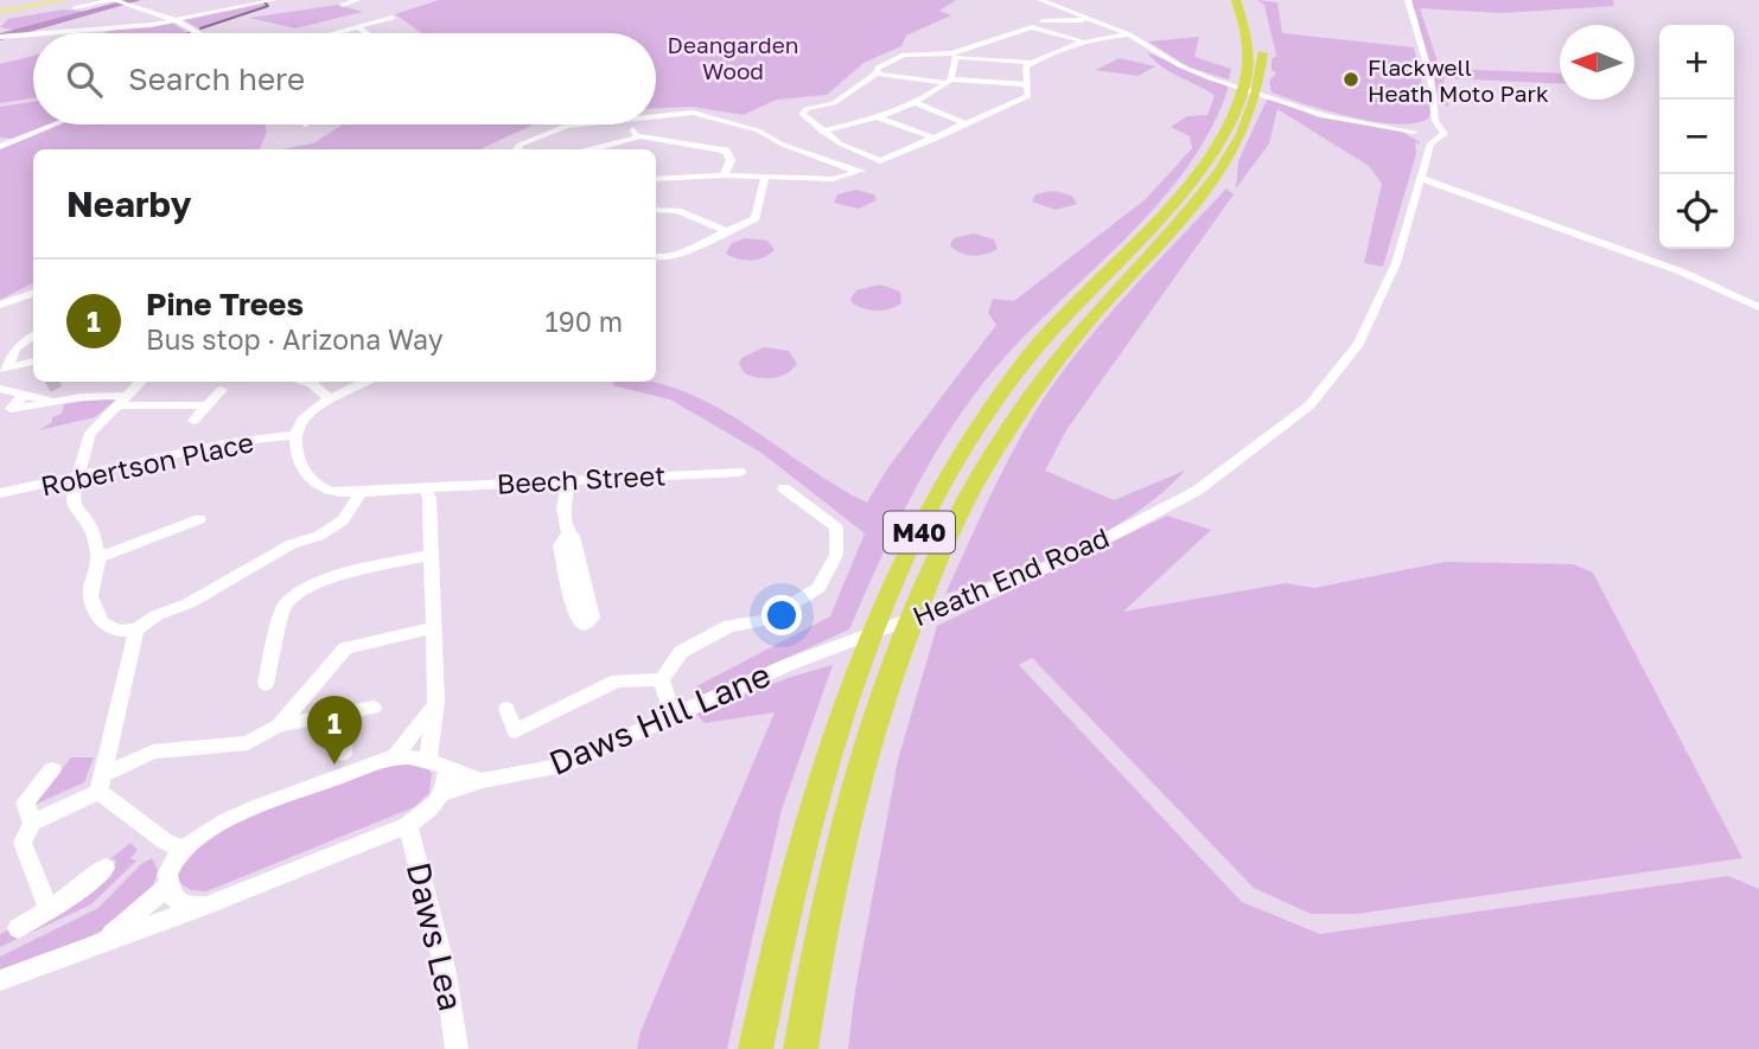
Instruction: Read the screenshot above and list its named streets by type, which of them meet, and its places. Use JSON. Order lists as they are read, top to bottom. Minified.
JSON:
{"streets":{"highway":["M40"],"street":["Robertson Place","Beech Street","Heath End Road","Daws Hill Lane","Daws Lea"]},"crossings":[["Robertson Place","Beech Street"],["Heath End Road","Daws Hill Lane"]],"parks":["Deangarden Wood"],"places":["Flackwell Heath Moto Park"],"north":"left","page":{"map_buttons":["+","−"],"search":"Search here","heading":"Nearby","list":[{"mark":"1","name":"Pine Trees","note":"Bus stop · Arizona Way","value":"190 m"}],"pins":"1"}}
